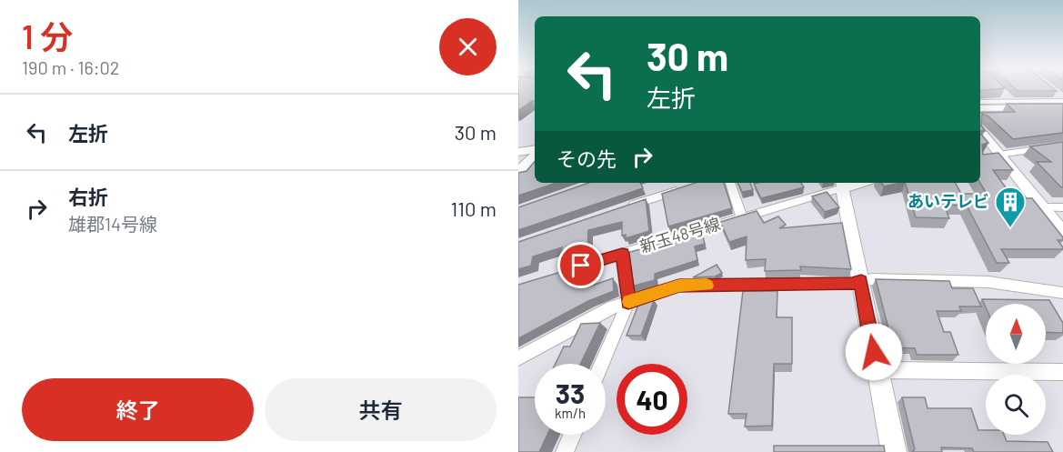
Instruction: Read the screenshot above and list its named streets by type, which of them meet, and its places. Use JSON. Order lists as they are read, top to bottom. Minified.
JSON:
{"streets":{"street":["新玉48号線"]},"places":{"building":["あいテレビ"]},"north":"top","page":{"heading":["1 分","190 m · 16:02"],"turn":["30 m","左折"],"list":[{"name":"左折","value":"30 m"},{"name":"右折","note":"雄郡14号線","value":"110 m"}],"then":"その先","speed":"33 km/h","limit":"40","buttons":["終了","共有"]}}
